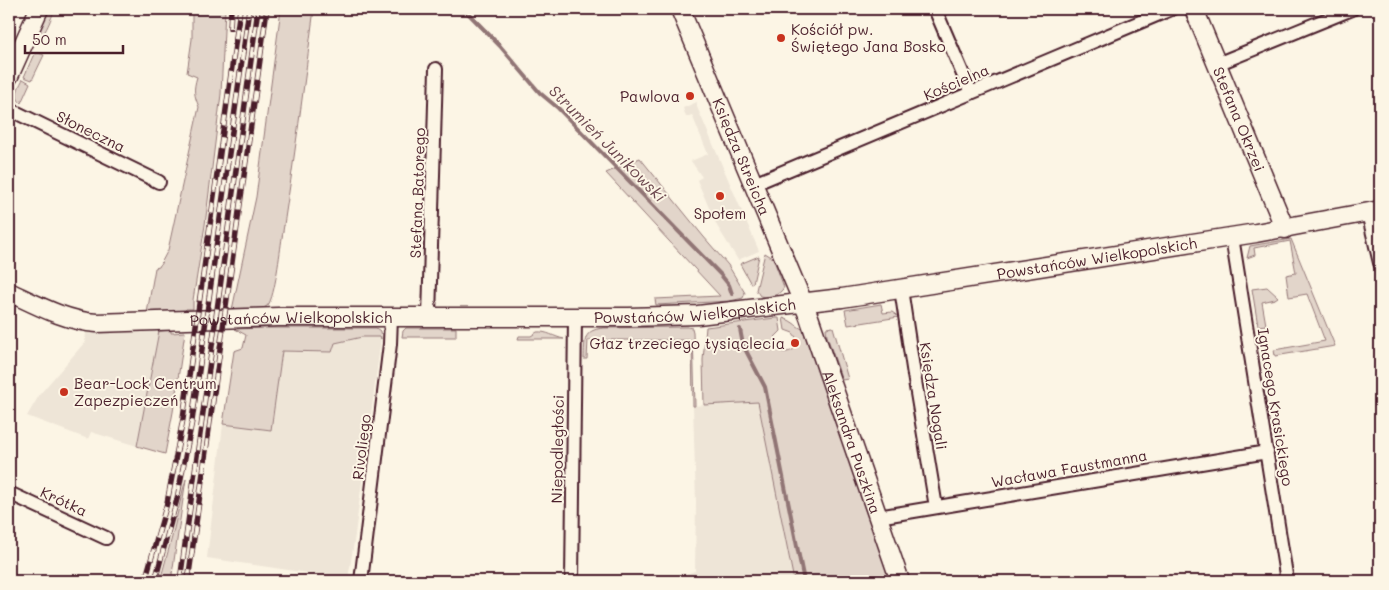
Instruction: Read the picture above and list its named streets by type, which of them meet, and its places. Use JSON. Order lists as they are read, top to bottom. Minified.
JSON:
{"streets":{"street":["Kościelna","Stefana Okrzei","Słoneczna","Księdza Streicha","Stefana Batorego","Powstańców Wielkopolskich","Księdza Nogali","Ignacego Krasickiego","Aleksandra Puszkina","Rivoliego","Niepodległości","Wacława Faustmanna","Krótka"]},"crossings":[["Kościelna","Księdza Streicha"],["Stefana Okrzei","Powstańców Wielkopolskich"],["Księdza Streicha","Powstańców Wielkopolskich"],["Księdza Streicha","Aleksandra Puszkina"],["Stefana Batorego","Powstańców Wielkopolskich"],["Powstańców Wielkopolskich","Księdza Nogali"],["Powstańców Wielkopolskich","Ignacego Krasickiego"],["Powstańców Wielkopolskich","Aleksandra Puszkina"],["Powstańców Wielkopolskich","Rivoliego"],["Powstańców Wielkopolskich","Niepodległości"],["Księdza Nogali","Wacława Faustmanna"],["Ignacego Krasickiego","Wacława Faustmanna"],["Aleksandra Puszkina","Wacława Faustmanna"]],"water":["Strumień Junikowski"],"places":["Kościół pw. Świętego Jana Bosko","Pawlova","Społem","Głaz trzeciego tysiąclecia","Bear-Lock Centrum Zapezpieczeń"],"scale_bar":"50 m"}
